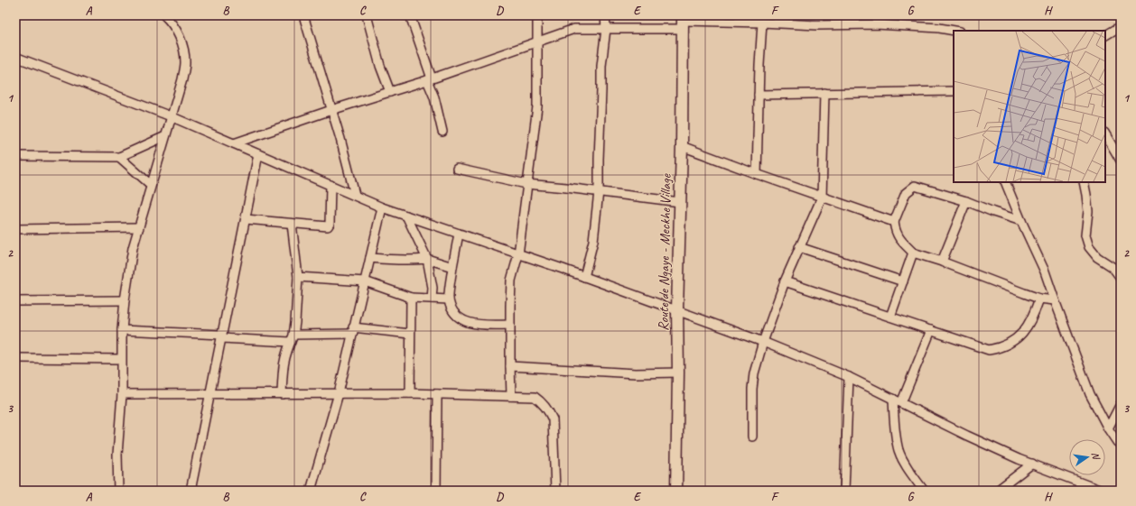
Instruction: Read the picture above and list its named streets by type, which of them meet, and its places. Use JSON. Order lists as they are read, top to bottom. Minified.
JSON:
{"streets":{"main road":["Route de Ngaye - Meckhe Village"]},"north":"right","grid":{"columns":["A","B","C","D","E","F","G","H"],"rows":["1","2","3"]}}
